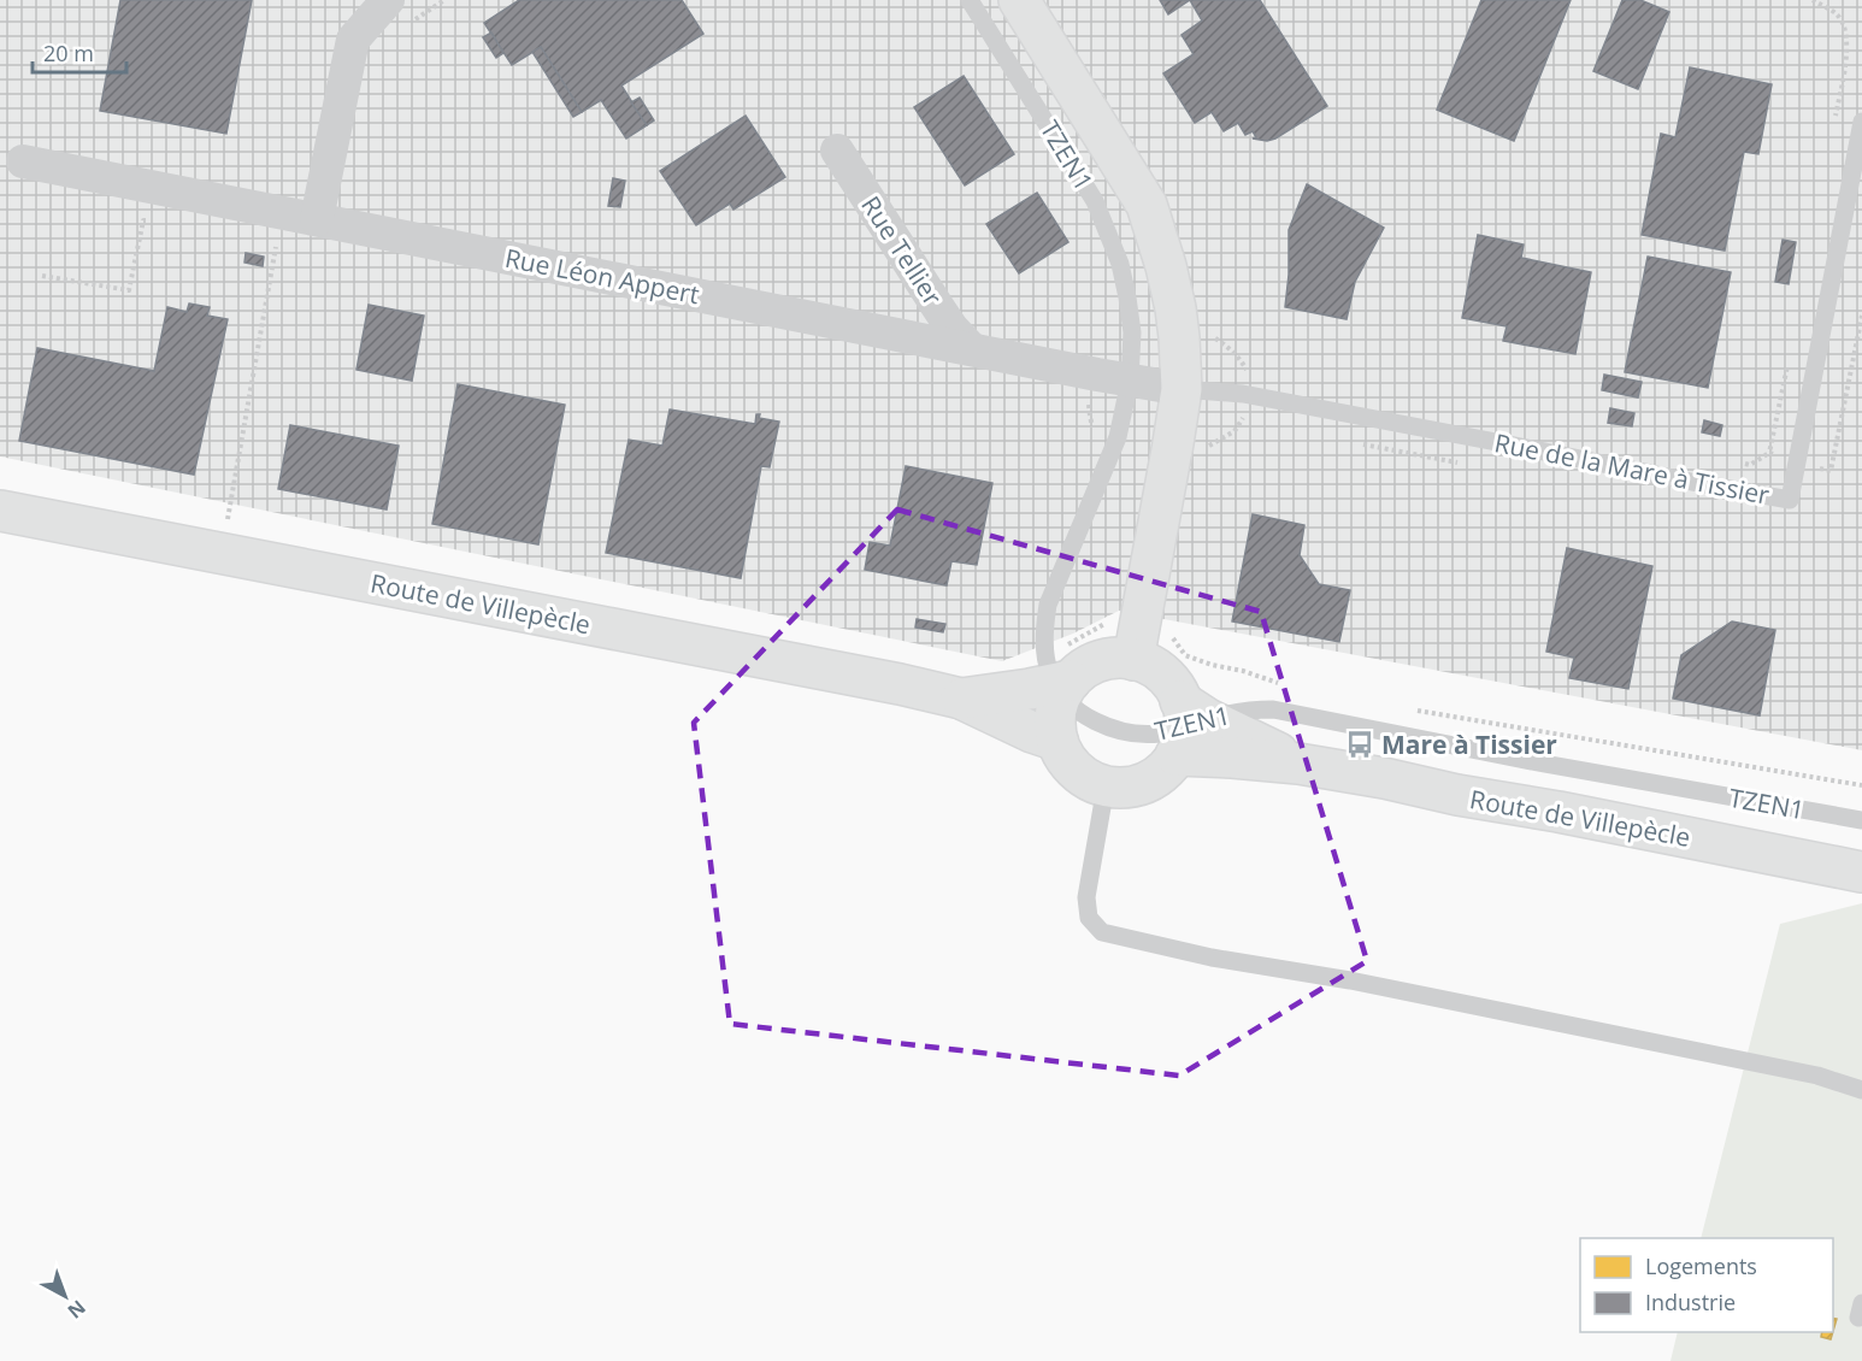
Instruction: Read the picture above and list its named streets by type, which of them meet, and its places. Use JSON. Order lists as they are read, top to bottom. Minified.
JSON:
{"streets":{"main road":["Route de Villepècle"],"street":["Rue Tellier","Rue Léon Appert"],"lane":["TZEN1","Rue de la Mare à Tissier"]},"crossings":[["TZEN1","Rue Léon Appert"],["TZEN1","Route de Villepècle"],["Rue Tellier","Rue Léon Appert"],["Rue Léon Appert","Rue de la Mare à Tissier"]],"places":{"bus stop":["Mare à Tissier"]},"legend":["Logements","Industrie"],"scale_bar":"20 m","north":"bottom right"}
